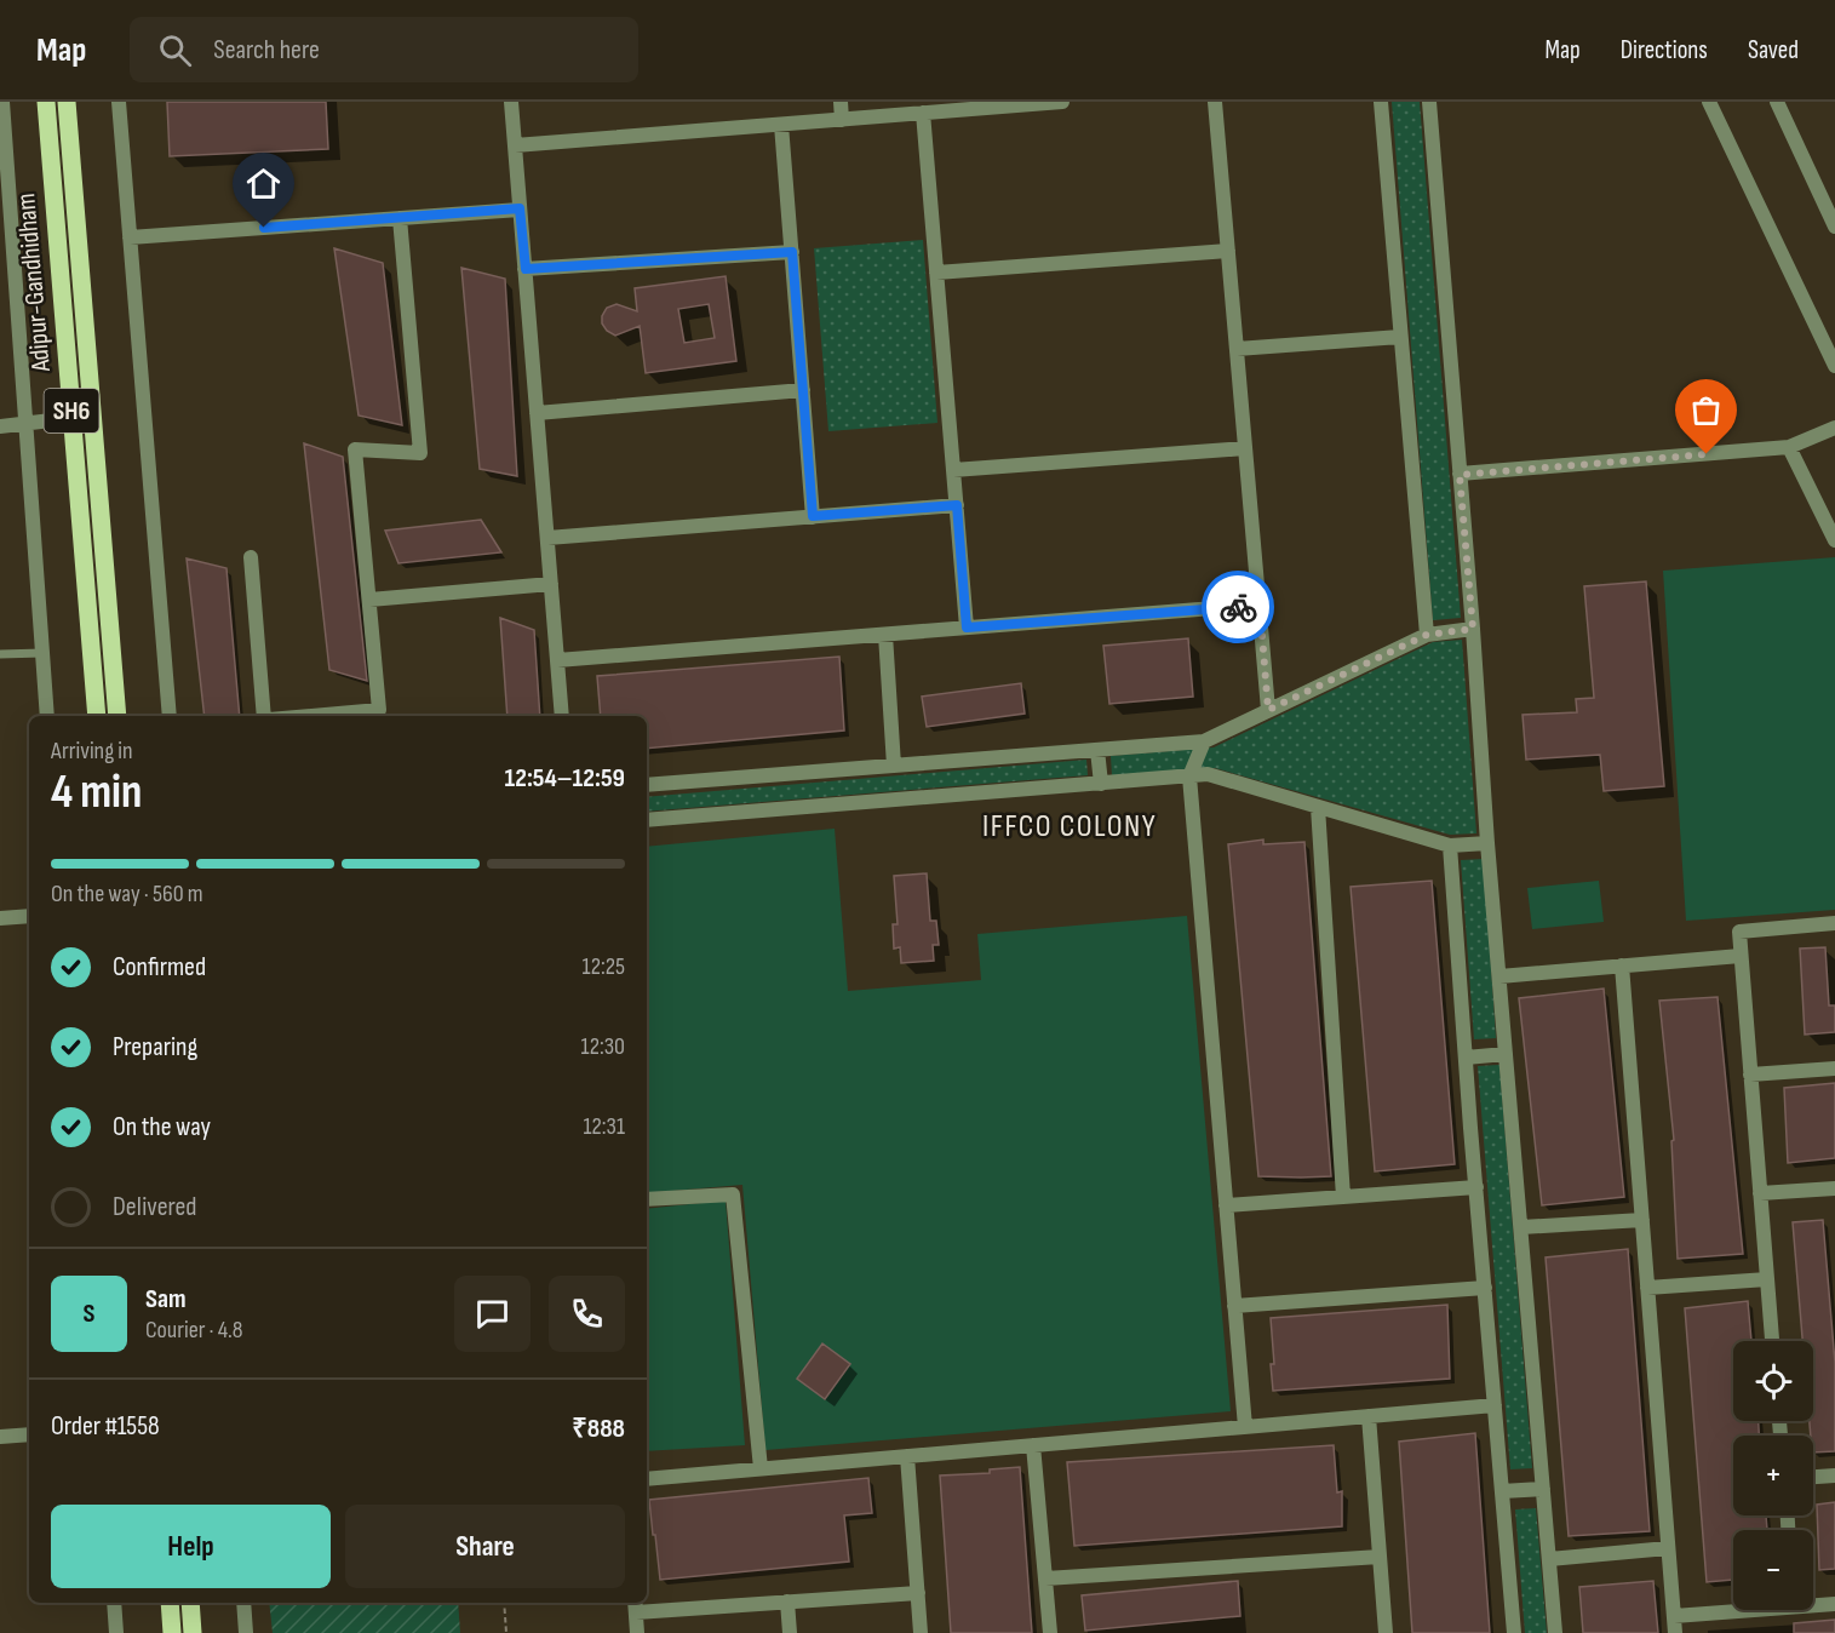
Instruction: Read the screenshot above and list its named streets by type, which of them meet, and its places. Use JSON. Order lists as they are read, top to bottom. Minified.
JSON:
{"streets":{"main road":["Adipur-Gandhidham","SH6"]},"districts":["IFFCO COLONY"],"page":{"header":"Map","search":"Search here","nav":["Map","Directions","Saved"],"heading":["4 min","Arriving in","12:54–12:59"],"panel":["Sam","Courier · 4.8","Order #1558","₹888"],"bar":"On the way · 560 m","list":[["Confirmed","12:25"],["Preparing","12:30"],["On the way","12:31"],"Delivered"],"round":"S","map_buttons":["+","−"],"buttons":["Help","Share"]}}
